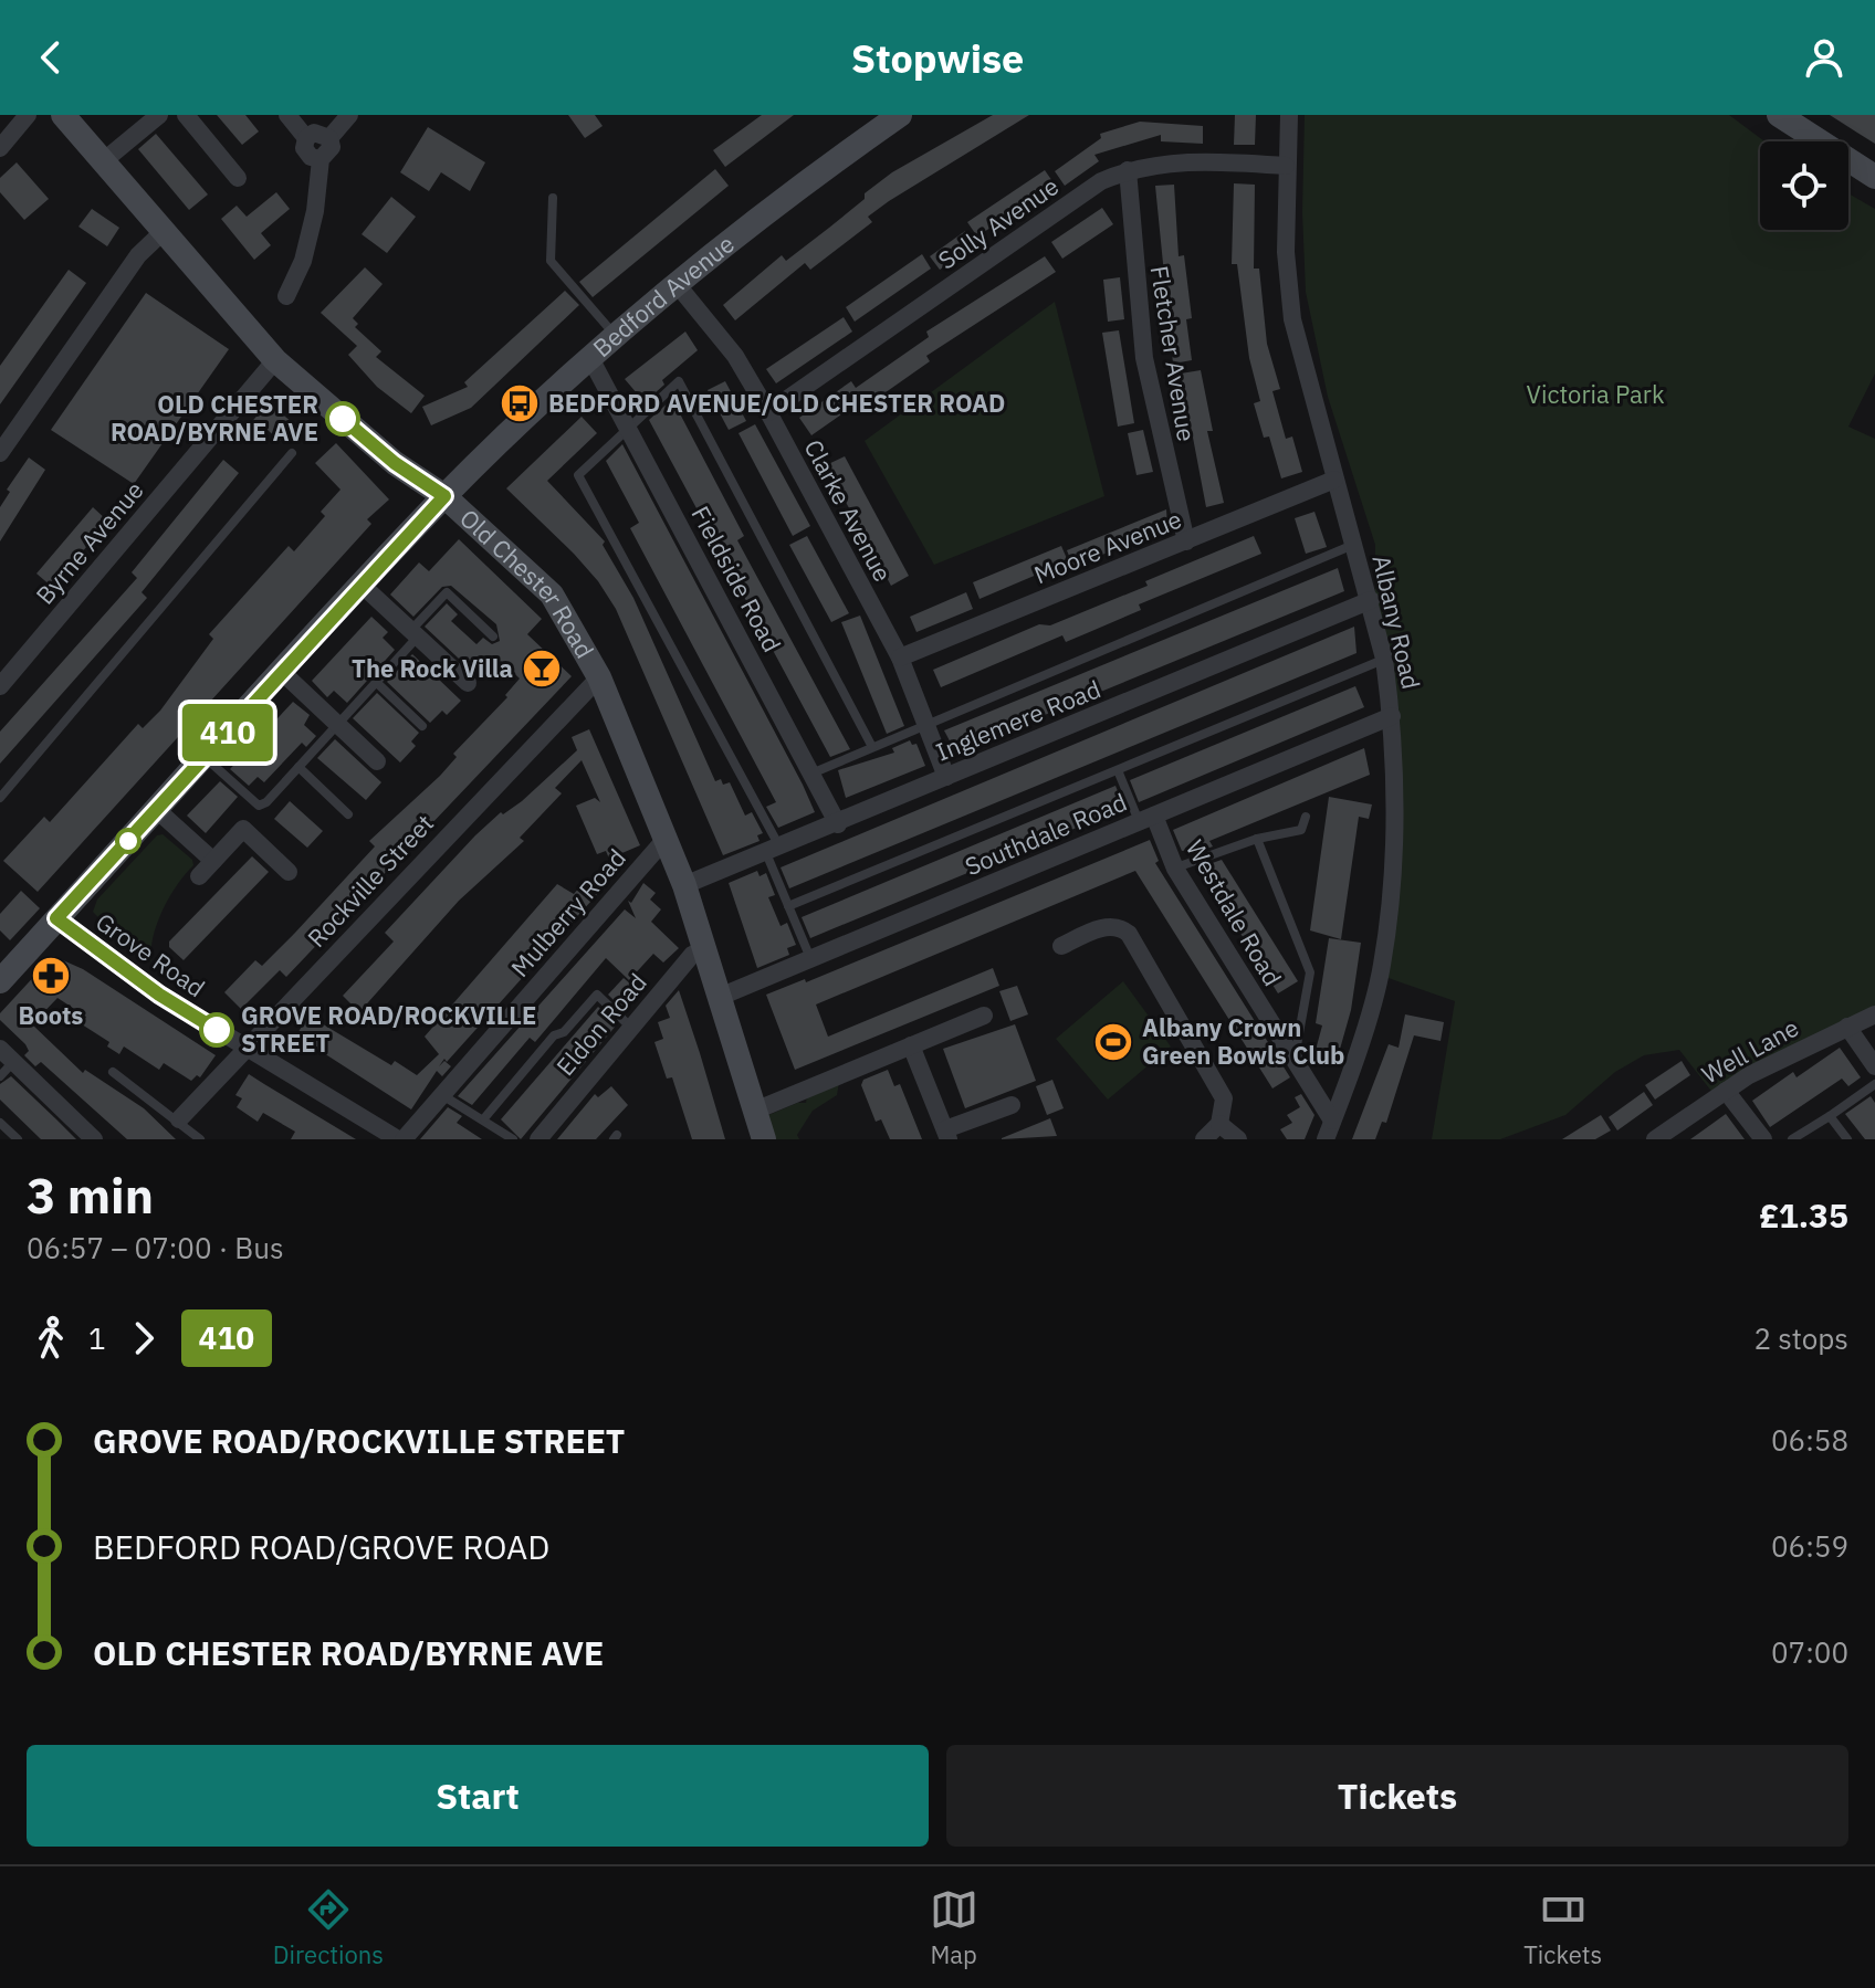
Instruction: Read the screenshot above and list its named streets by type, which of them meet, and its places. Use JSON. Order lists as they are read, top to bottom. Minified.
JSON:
{"streets":{"main road":["Bedford Avenue","Old Chester Road"],"street":["Solly Avenue","Fletcher Avenue","Clarke Avenue","Byrne Avenue","Moore Avenue","Fieldside Road","Albany Road","Inglemere Road","Southdale Road","Rockville Street","Mulberry Road","Westdale Road","Grove Road","Eldon Road","Well Lane"]},"crossings":[["Solly Avenue","Fletcher Avenue"],["Solly Avenue","Clarke Avenue"],["Solly Avenue","Albany Road"],["Bedford Avenue","Clarke Avenue"],["Bedford Avenue","Fieldside Road"],["Bedford Avenue","Old Chester Road"],["Bedford Avenue","Grove Road"],["Fletcher Avenue","Moore Avenue"],["Clarke Avenue","Moore Avenue"],["Clarke Avenue","Inglemere Road"],["Byrne Avenue","Old Chester Road"],["Moore Avenue","Albany Road"],["Fieldside Road","Inglemere Road"],["Old Chester Road","Inglemere Road"],["Old Chester Road","Southdale Road"],["Old Chester Road","Rockville Street"],["Old Chester Road","Mulberry Road"],["Old Chester Road","Eldon Road"],["Albany Road","Inglemere Road"],["Albany Road","Southdale Road"],["Albany Road","Westdale Road"],["Southdale Road","Westdale Road"],["Rockville Street","Grove Road"],["Mulberry Road","Grove Road"]],"parks":["Victoria Park"],"places":{"bus stop":["BEDFORD AVENUE/OLD CHESTER ROAD"],"other":["OLD CHESTER ROAD/BYRNE AVE","GROVE ROAD/ROCKVILLE STREET"],"bar":["The Rock Villa"],"pharmacy":["Boots"],"sports":["Albany Crown Green Bowls Club"]},"lines":["bus line 410"],"page":{"header":"Stopwise","on_map":"410","heading":["3 min","06:57 – 07:00 · Bus","£1.35"],"legs":["1","410","2 stops"],"list":[{"name":"GROVE ROAD/ROCKVILLE STREET","value":"06:58"},{"name":"BEDFORD ROAD/GROVE ROAD","value":"06:59"},{"name":"OLD CHESTER ROAD/BYRNE AVE","value":"07:00"}],"buttons":["Start","Tickets"],"tabs":["Directions","Map","Tickets"]}}
